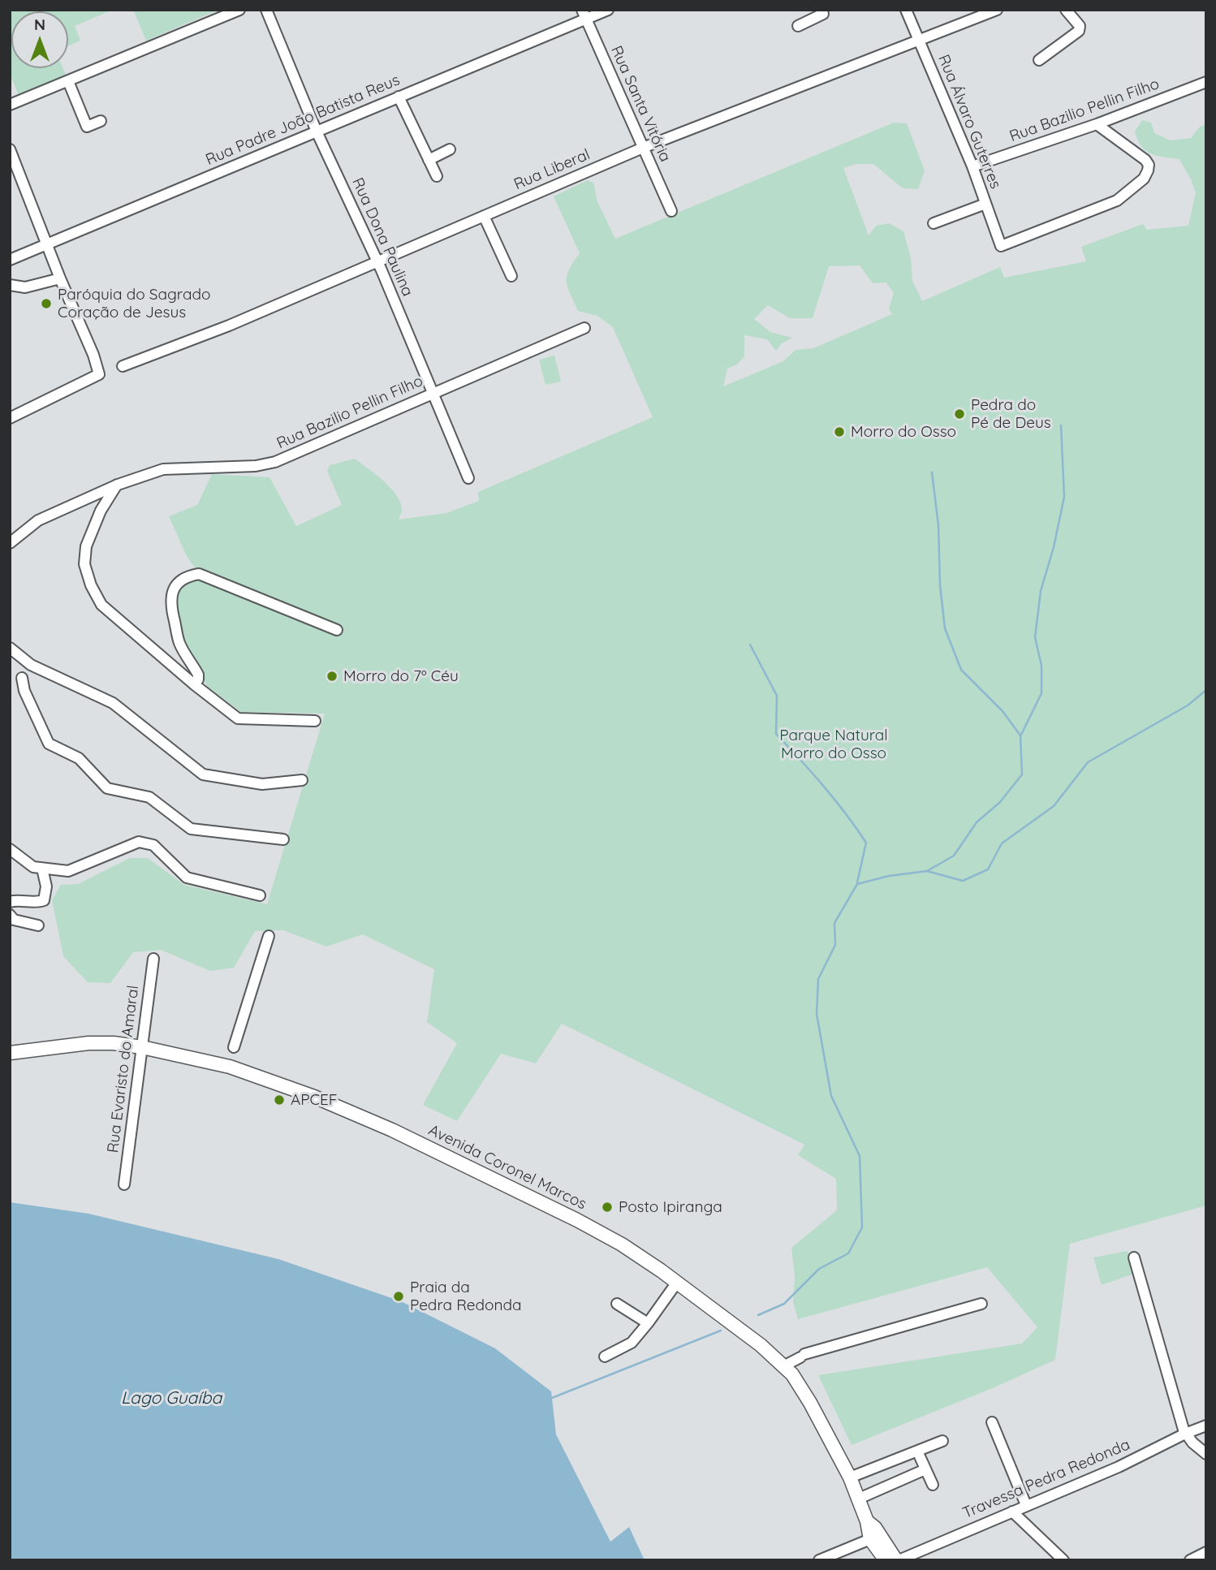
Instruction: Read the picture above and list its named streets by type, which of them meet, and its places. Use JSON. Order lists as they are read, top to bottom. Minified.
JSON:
{"streets":{"main road":["Avenida Coronel Marcos"],"street":["Rua Santa Vitória","Rua Bazilio Pellin Filho","Rua Padre João Batista Reus","Rua Álvaro Guterres","Rua Liberal","Rua Dona Paulina","Rua Evaristo do Amaral","Travessa Pedra Redonda"]},"crossings":[["Rua Santa Vitória","Rua Padre João Batista Reus"],["Rua Santa Vitória","Rua Liberal"],["Rua Bazilio Pellin Filho","Rua Álvaro Guterres"],["Rua Bazilio Pellin Filho","Rua Dona Paulina"],["Rua Padre João Batista Reus","Rua Dona Paulina"],["Rua Álvaro Guterres","Rua Liberal"],["Rua Liberal","Rua Dona Paulina"],["Rua Evaristo do Amaral","Avenida Coronel Marcos"],["Avenida Coronel Marcos","Travessa Pedra Redonda"]],"water":["Lago Guaíba"],"parks":["Parque Natural Morro do Osso"],"places":["Paróquia do Sagrado Coração de Jesus","Pedra do Pé de Deus","Morro do Osso","Morro do 7º Céu","APCEF","Posto Ipiranga","Praia da Pedra Redonda"],"north":"top"}
